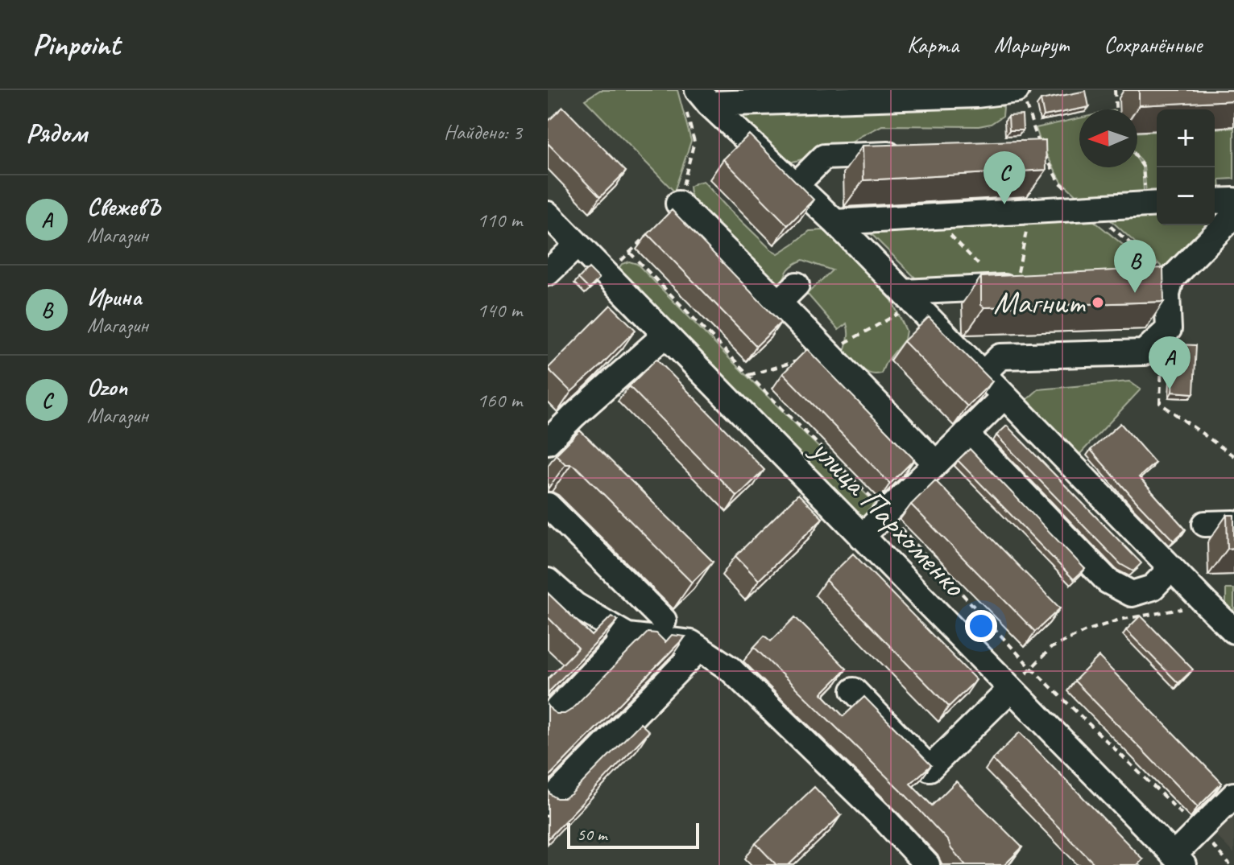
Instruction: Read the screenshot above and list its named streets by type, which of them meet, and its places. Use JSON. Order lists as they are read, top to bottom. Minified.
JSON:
{"streets":{"street":["улица Пархоменко"]},"places":["Магнит"],"scale_bar":"50 m","north":"left","page":{"header":"Pinpoint","nav":["Карта","Маршрут","Сохранённые"],"heading":["Рядом","Найдено: 3"],"map_buttons":["+","−"],"pins":["C","B","A"],"list":[{"mark":"A","name":"СвежевЪ","note":"Магазин","value":"110 m"},{"mark":"B","name":"Ирина","note":"Магазин","value":"140 m"},{"mark":"C","name":"Ozon","note":"Магазин","value":"160 m"}],"scale":"50 m"}}
